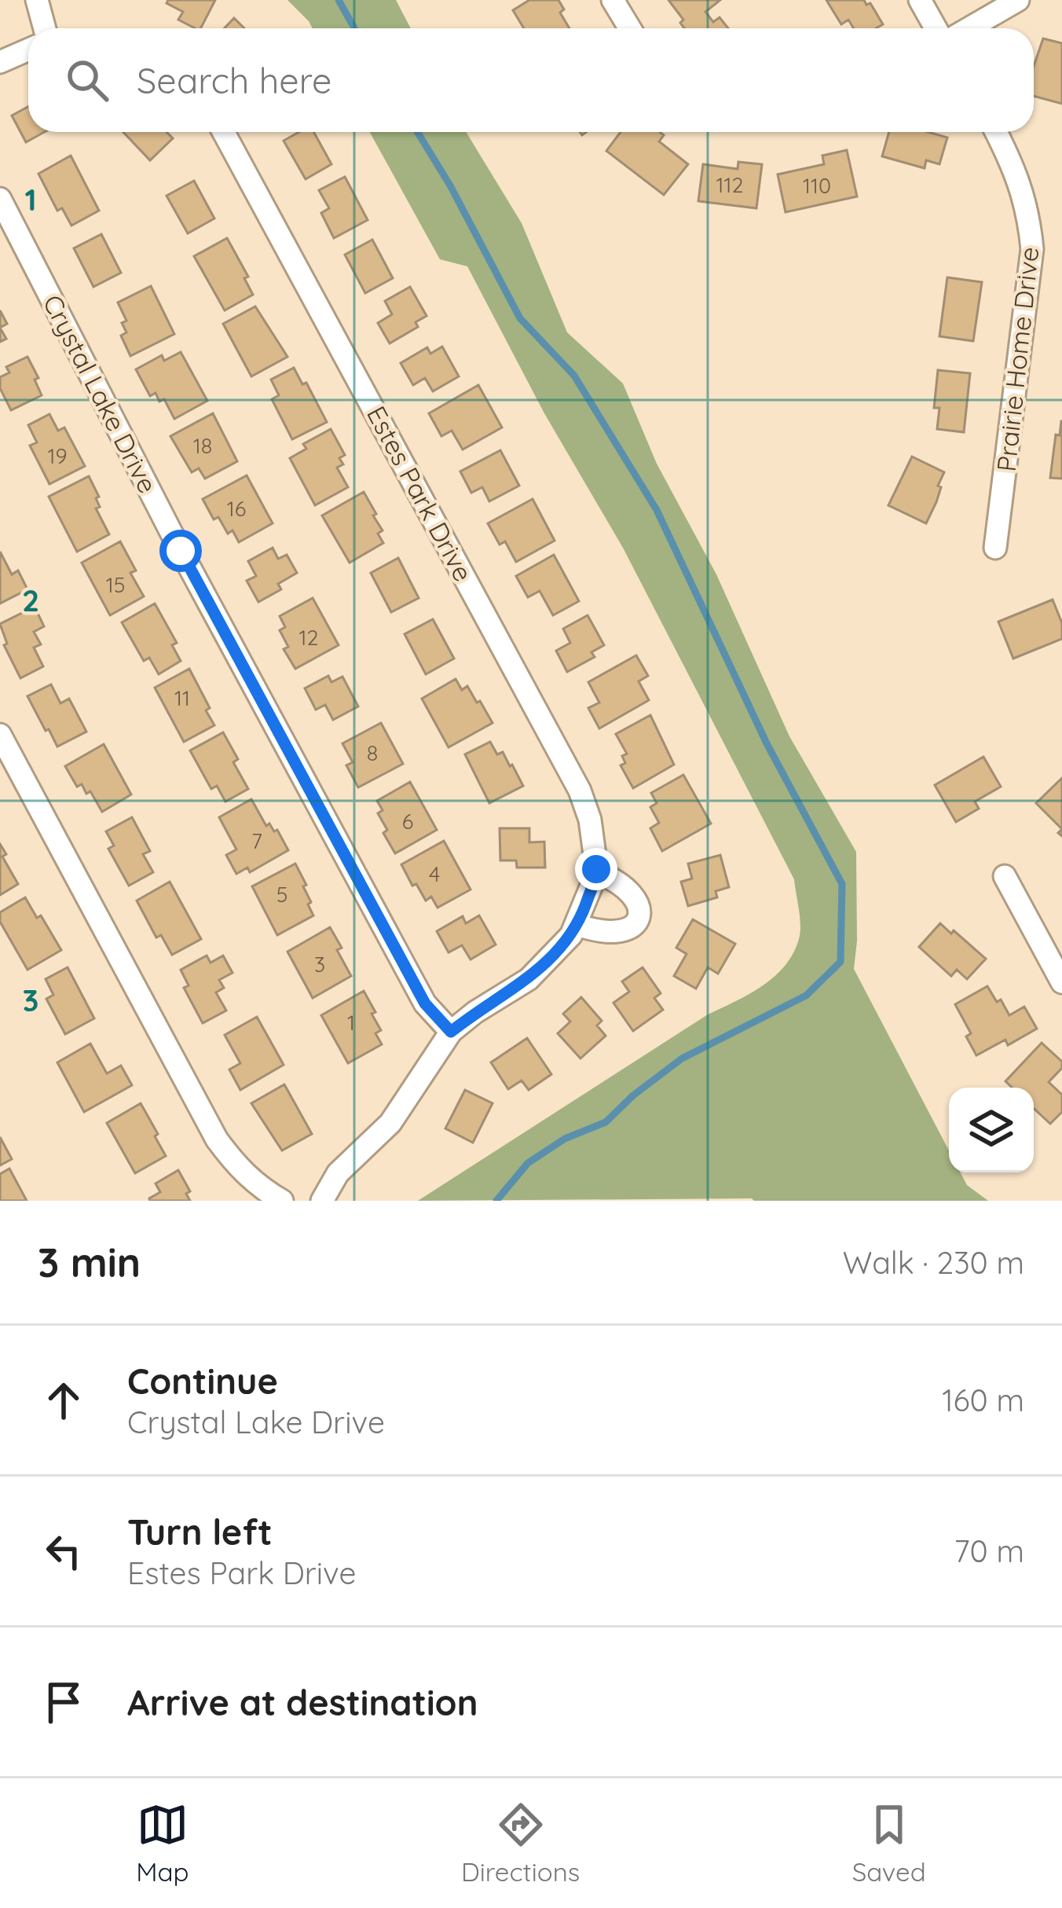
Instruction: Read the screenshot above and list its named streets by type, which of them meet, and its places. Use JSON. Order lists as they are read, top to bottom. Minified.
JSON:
{"streets":{"street":["Prairie Home Drive","Crystal Lake Drive","Estes Park Drive"]},"crossings":[["Crystal Lake Drive","Estes Park Drive"]],"house_numbers":["112","110","18","19","16","15","12","11","8","6","7","4","5","3","1"],"page":{"search":"Search here","heading":["3 min","Walk · 230 m"],"list":[["Continue","Crystal Lake Drive","160 m"],["Turn left","Estes Park Drive","70 m"],"Arrive at destination"],"nav":["Map","Directions","Saved"]},"grid":{"rows":["1","2","3"]}}
